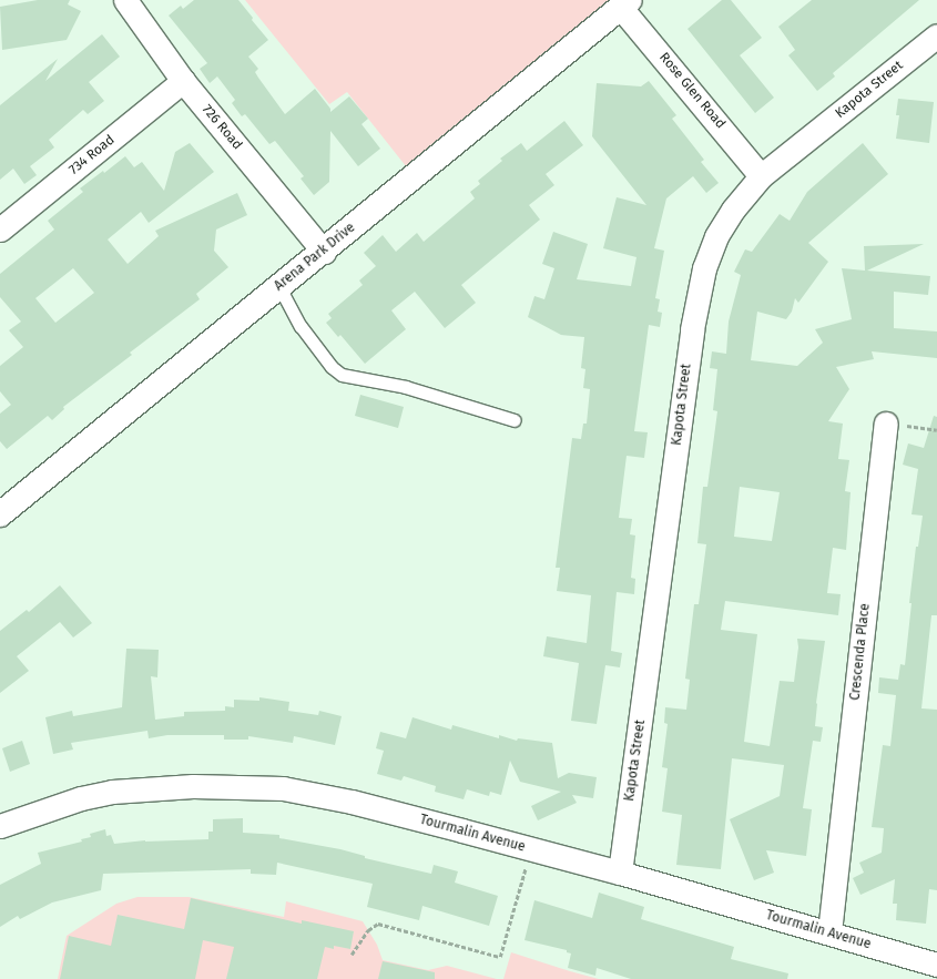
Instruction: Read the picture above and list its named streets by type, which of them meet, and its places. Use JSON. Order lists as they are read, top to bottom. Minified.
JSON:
{"streets":{"street":["Kapota Street","Rose Glen Road","726 Road","734 Road","Arena Park Drive","Crescenda Place","Tourmalin Avenue"]},"crossings":[["Kapota Street","Rose Glen Road"],["Kapota Street","Tourmalin Avenue"],["Rose Glen Road","Arena Park Drive"],["726 Road","734 Road"],["726 Road","Arena Park Drive"],["Crescenda Place","Tourmalin Avenue"]]}
